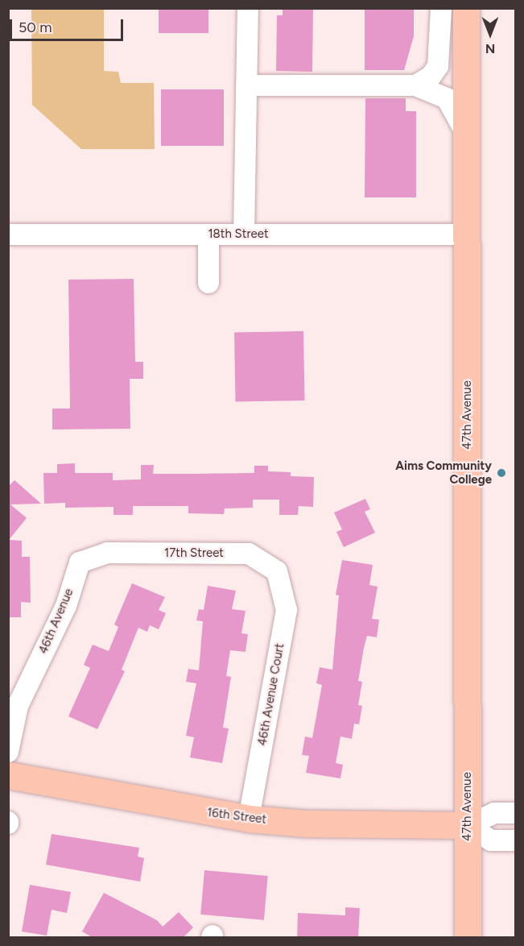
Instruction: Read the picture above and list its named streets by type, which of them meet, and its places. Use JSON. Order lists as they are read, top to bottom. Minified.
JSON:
{"streets":{"main road":["47th Avenue","16th Street"],"street":["18th Street","17th Street","46th Avenue","46th Avenue Court"]},"crossings":[["18th Street","47th Avenue"],["47th Avenue","16th Street"],["17th Street","46th Avenue"],["17th Street","46th Avenue Court"],["46th Avenue Court","16th Street"]],"places":["Aims Community College"],"scale_bar":"50 m","north":"bottom"}
